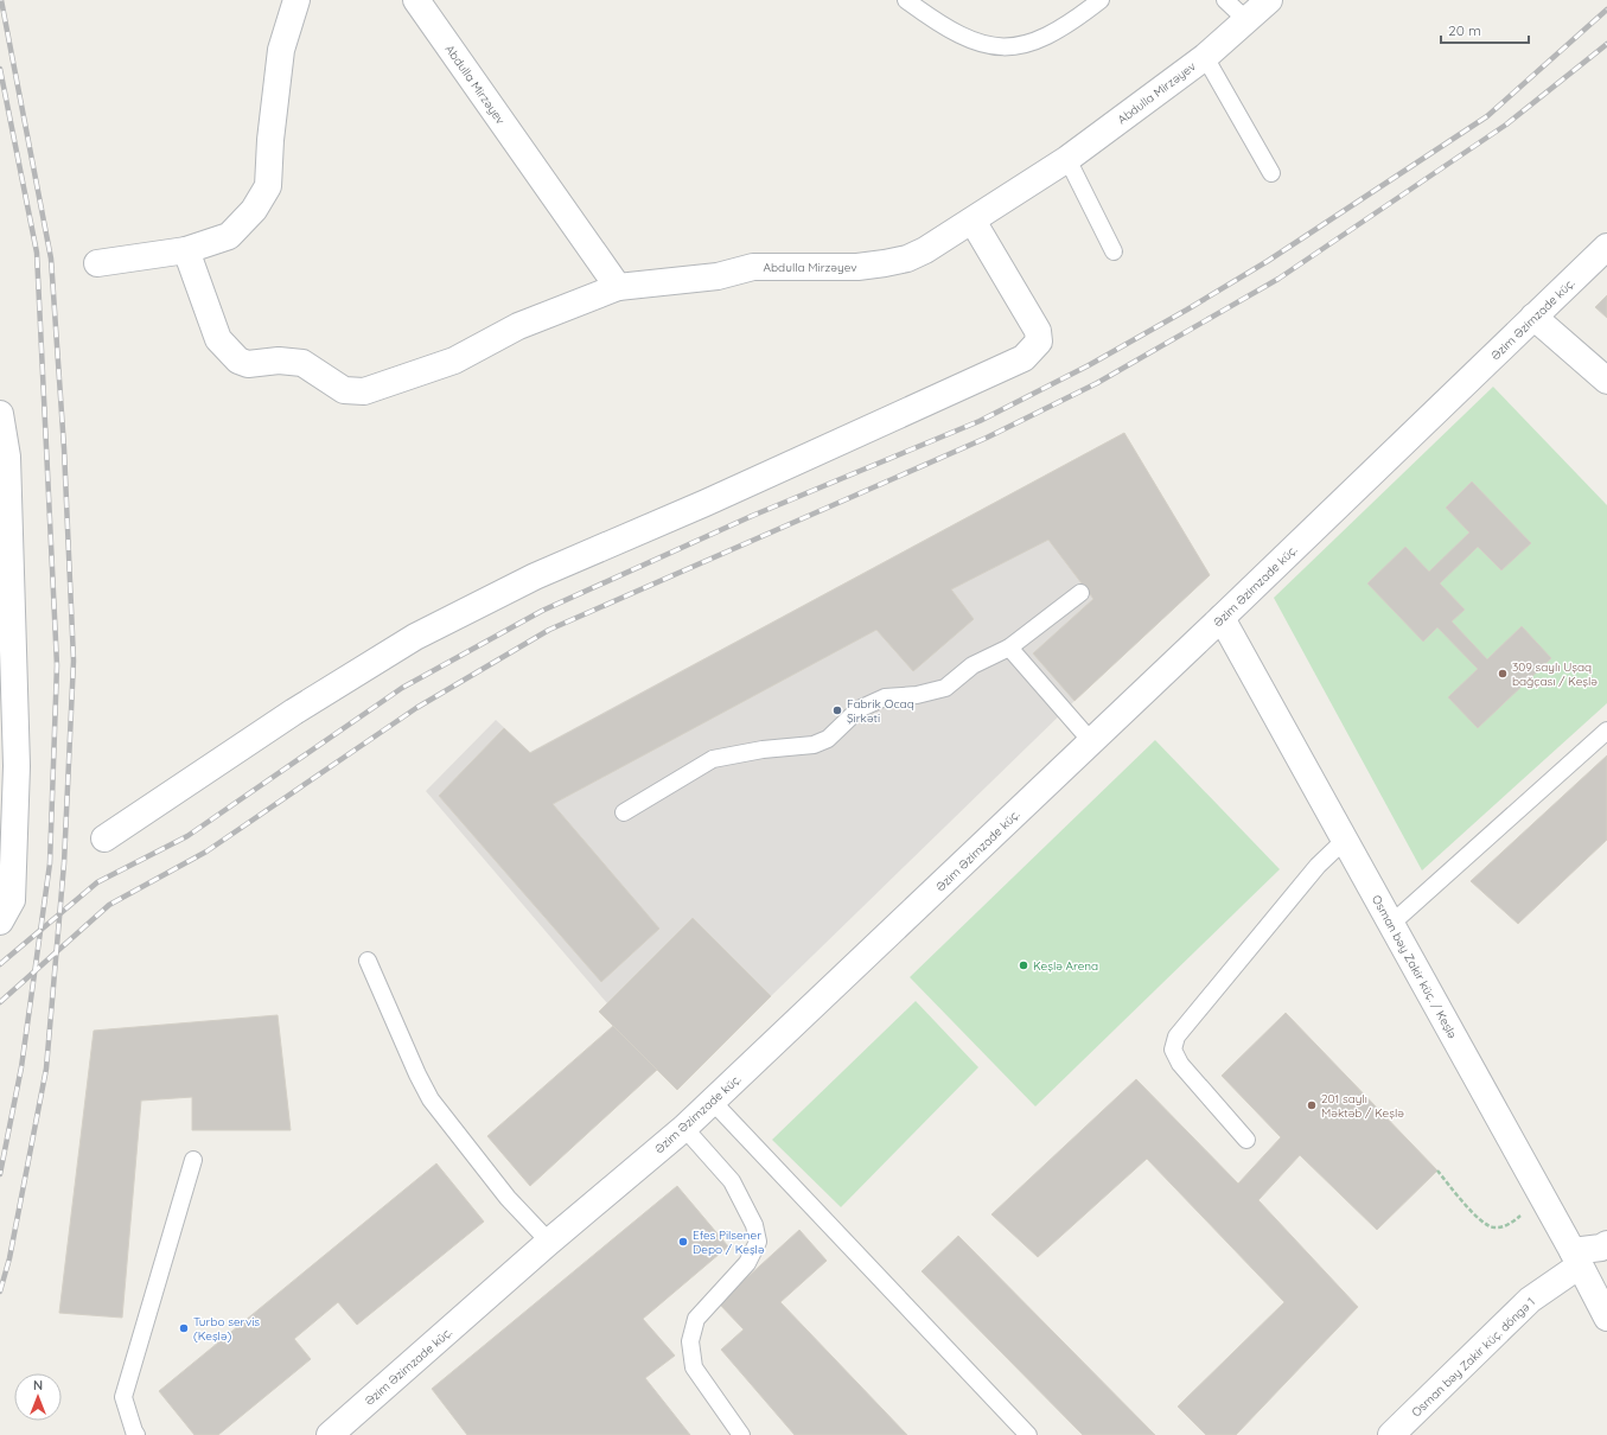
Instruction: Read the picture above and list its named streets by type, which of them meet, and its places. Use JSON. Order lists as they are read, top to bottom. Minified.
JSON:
{"streets":{"street":["Abdulla Mirzəyev","Əzim Əzimzade küç.","Osman bəy Zakir küç. / Keşlə","Osman bəy Zakir küç. döngə 1"]},"crossings":[["Əzim Əzimzade küç.","Osman bəy Zakir küç. / Keşlə"],["Osman bəy Zakir küç. / Keşlə","Osman bəy Zakir küç. döngə 1"]],"places":["309 saylı Uşaq bağçası / Keşlə","Fabrik Ocaq Şirkəti","Keşlə Arena","201 saylı Məktəb / Keşlə","Efes Pilsener Depo / Keşlə","Turbo servis (Keşlə)"],"scale_bar":"20 m","north":"top"}
